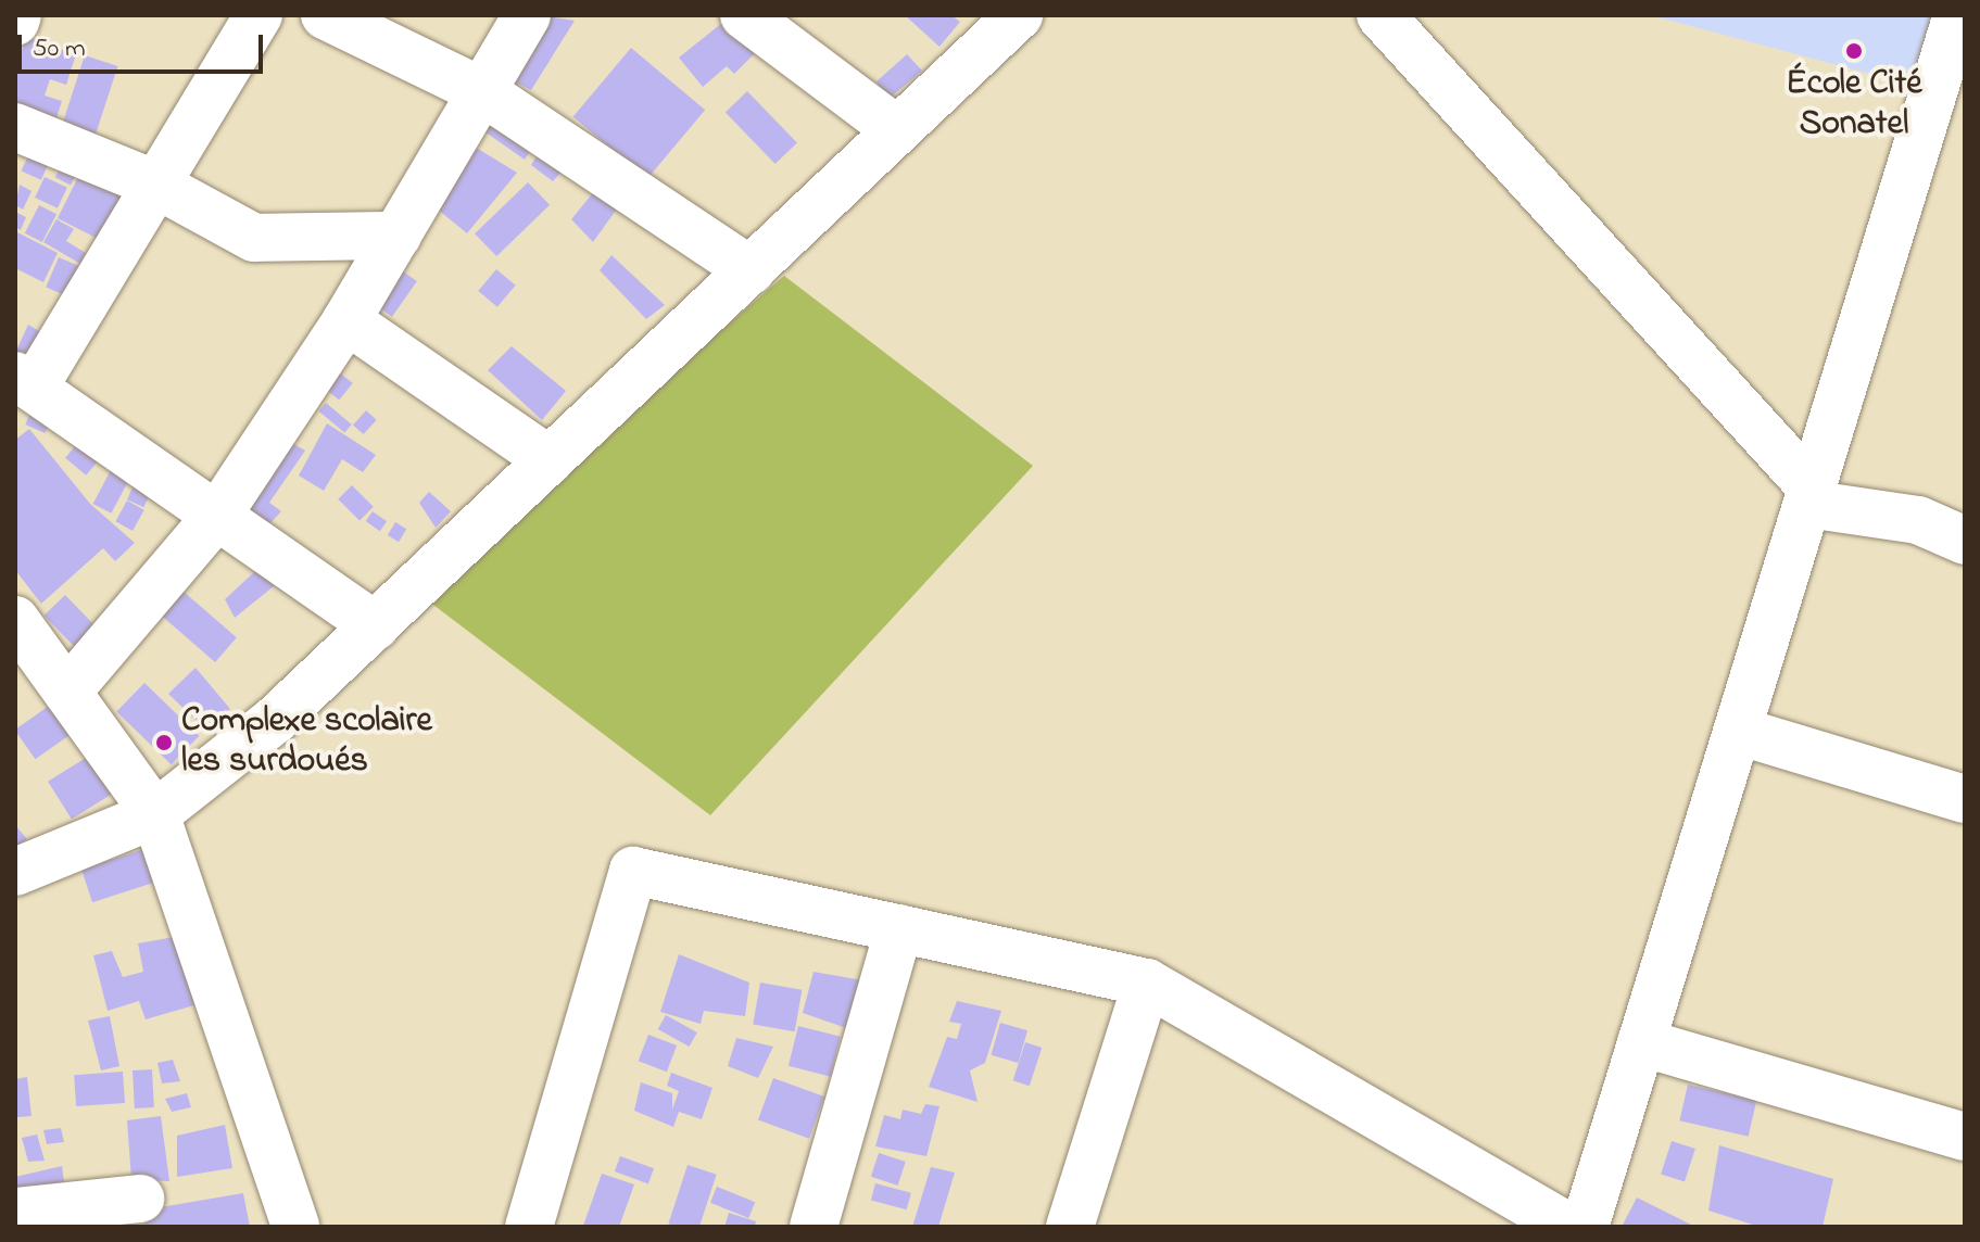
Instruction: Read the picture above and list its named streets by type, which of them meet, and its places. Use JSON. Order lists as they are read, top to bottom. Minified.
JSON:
{"places":["École Cité Sonatel","Complexe scolaire les surdoués"],"scale_bar":"50 m"}
